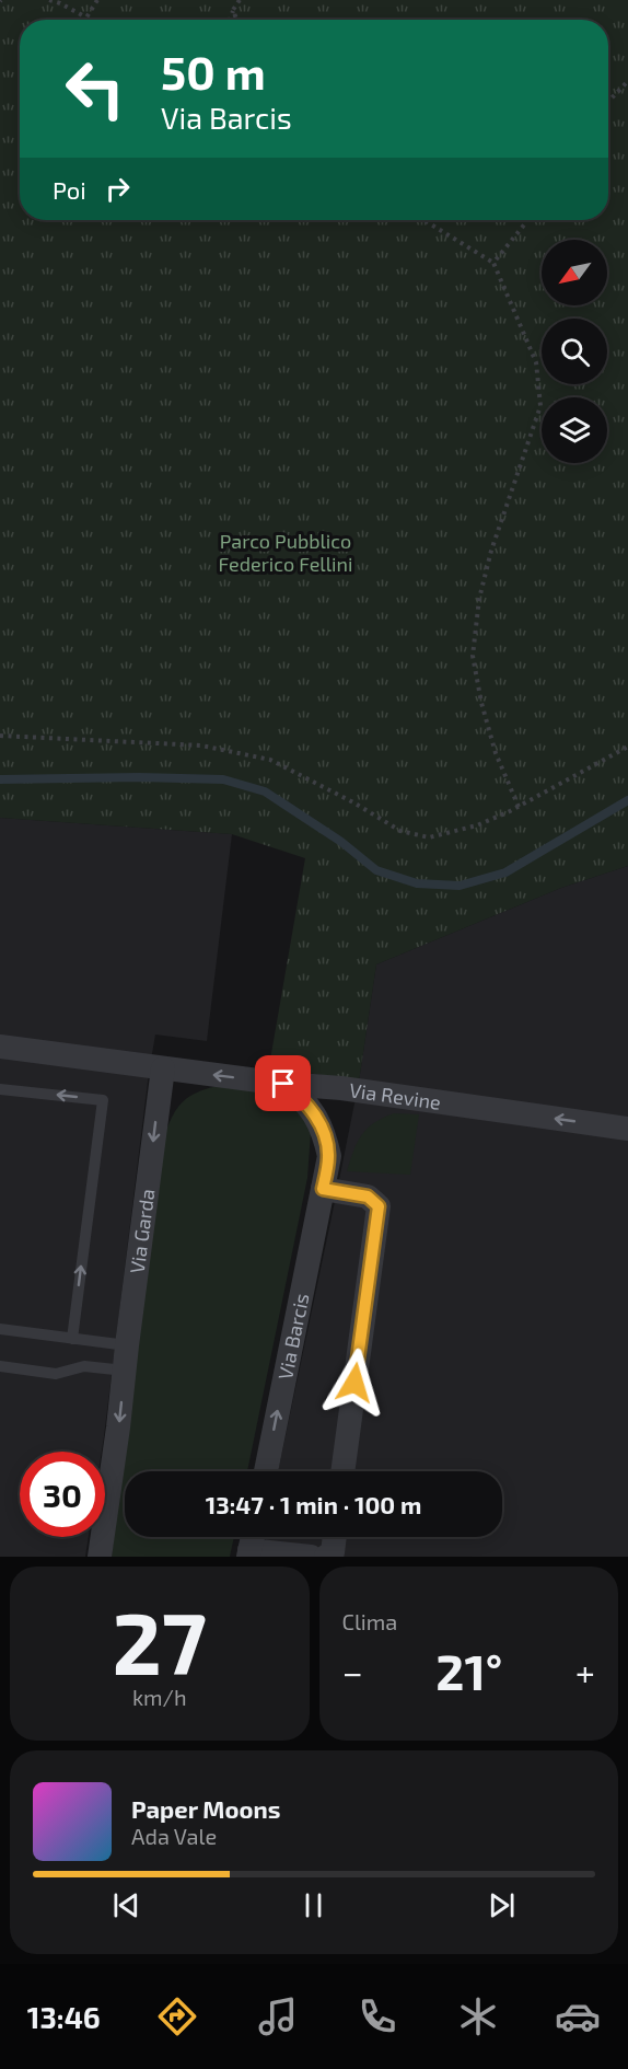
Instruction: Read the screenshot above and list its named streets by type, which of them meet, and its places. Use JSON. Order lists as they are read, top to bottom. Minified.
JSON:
{"streets":{"street":["Via Revine","Via Garda","Via Barcis"]},"crossings":[["Via Revine","Via Garda"],["Via Revine","Via Barcis"]],"one_way":["Via Revine","Via Garda","Via Barcis"],"parks":["Parco Pubblico Federico Fellini"],"north":"bottom left","page":{"turn":["50 m","Via Barcis"],"then":"Poi","limit":"30","trip":"13:47 · 1 min · 100 m","tile":[["27","km/h"],"Clima"],"heat":["−","21°","+"],"song":["Paper Moons","Ada Vale"],"tabs":"13:46"}}
